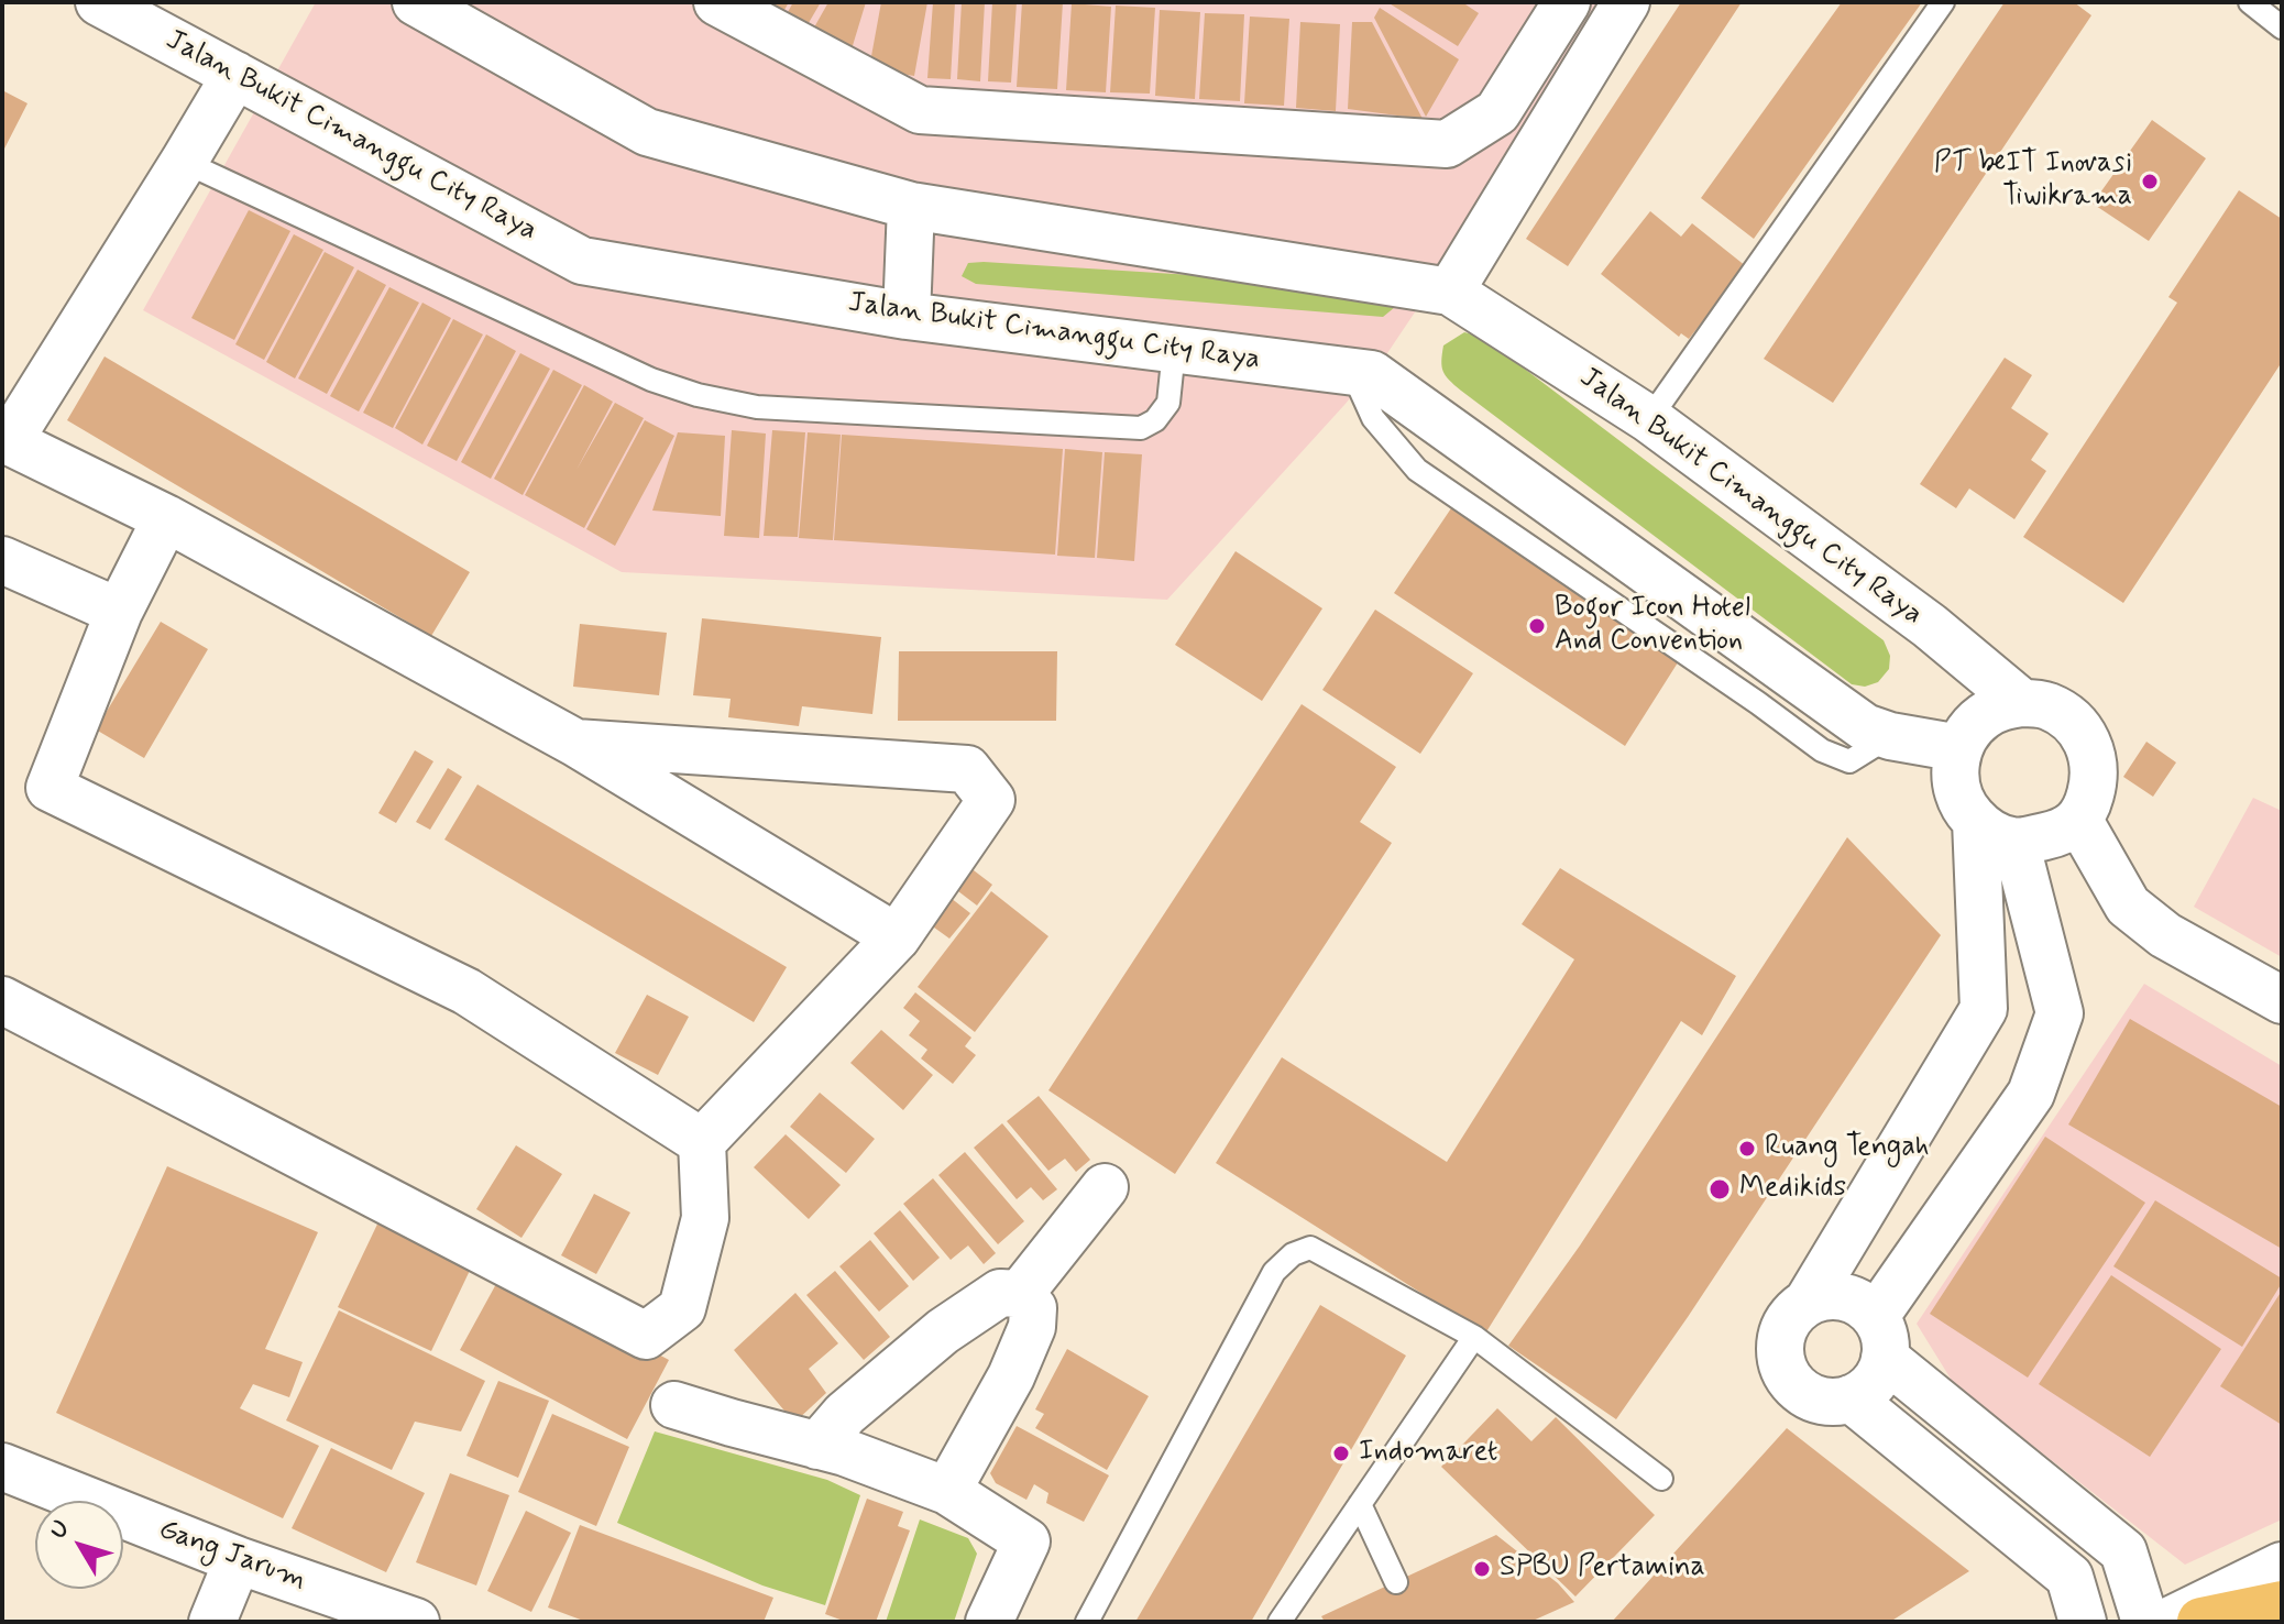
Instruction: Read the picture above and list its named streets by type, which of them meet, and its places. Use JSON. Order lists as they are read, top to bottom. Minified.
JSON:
{"streets":{"street":["Jalan Bukit Cimanggu City Raya","Gang Jarum"]},"places":["PT beIT Inovasi Tiwikrama","Bogor Icon Hotel And Convention","Ruang Tengah","Medikids","Indomaret","SPBU Pertamina"],"north":"top left"}
